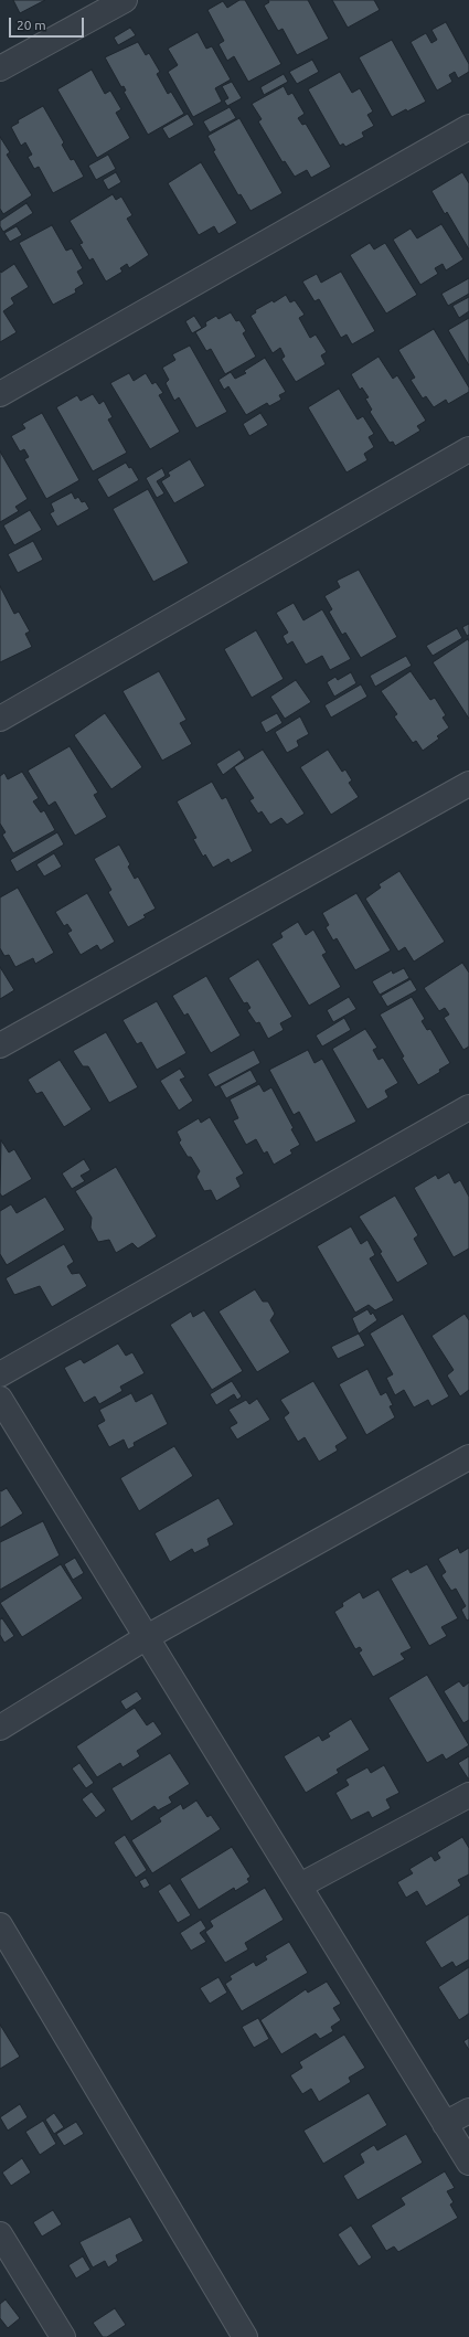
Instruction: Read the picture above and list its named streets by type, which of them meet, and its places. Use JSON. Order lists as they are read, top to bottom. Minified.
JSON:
{"scale_bar":"20 m"}
